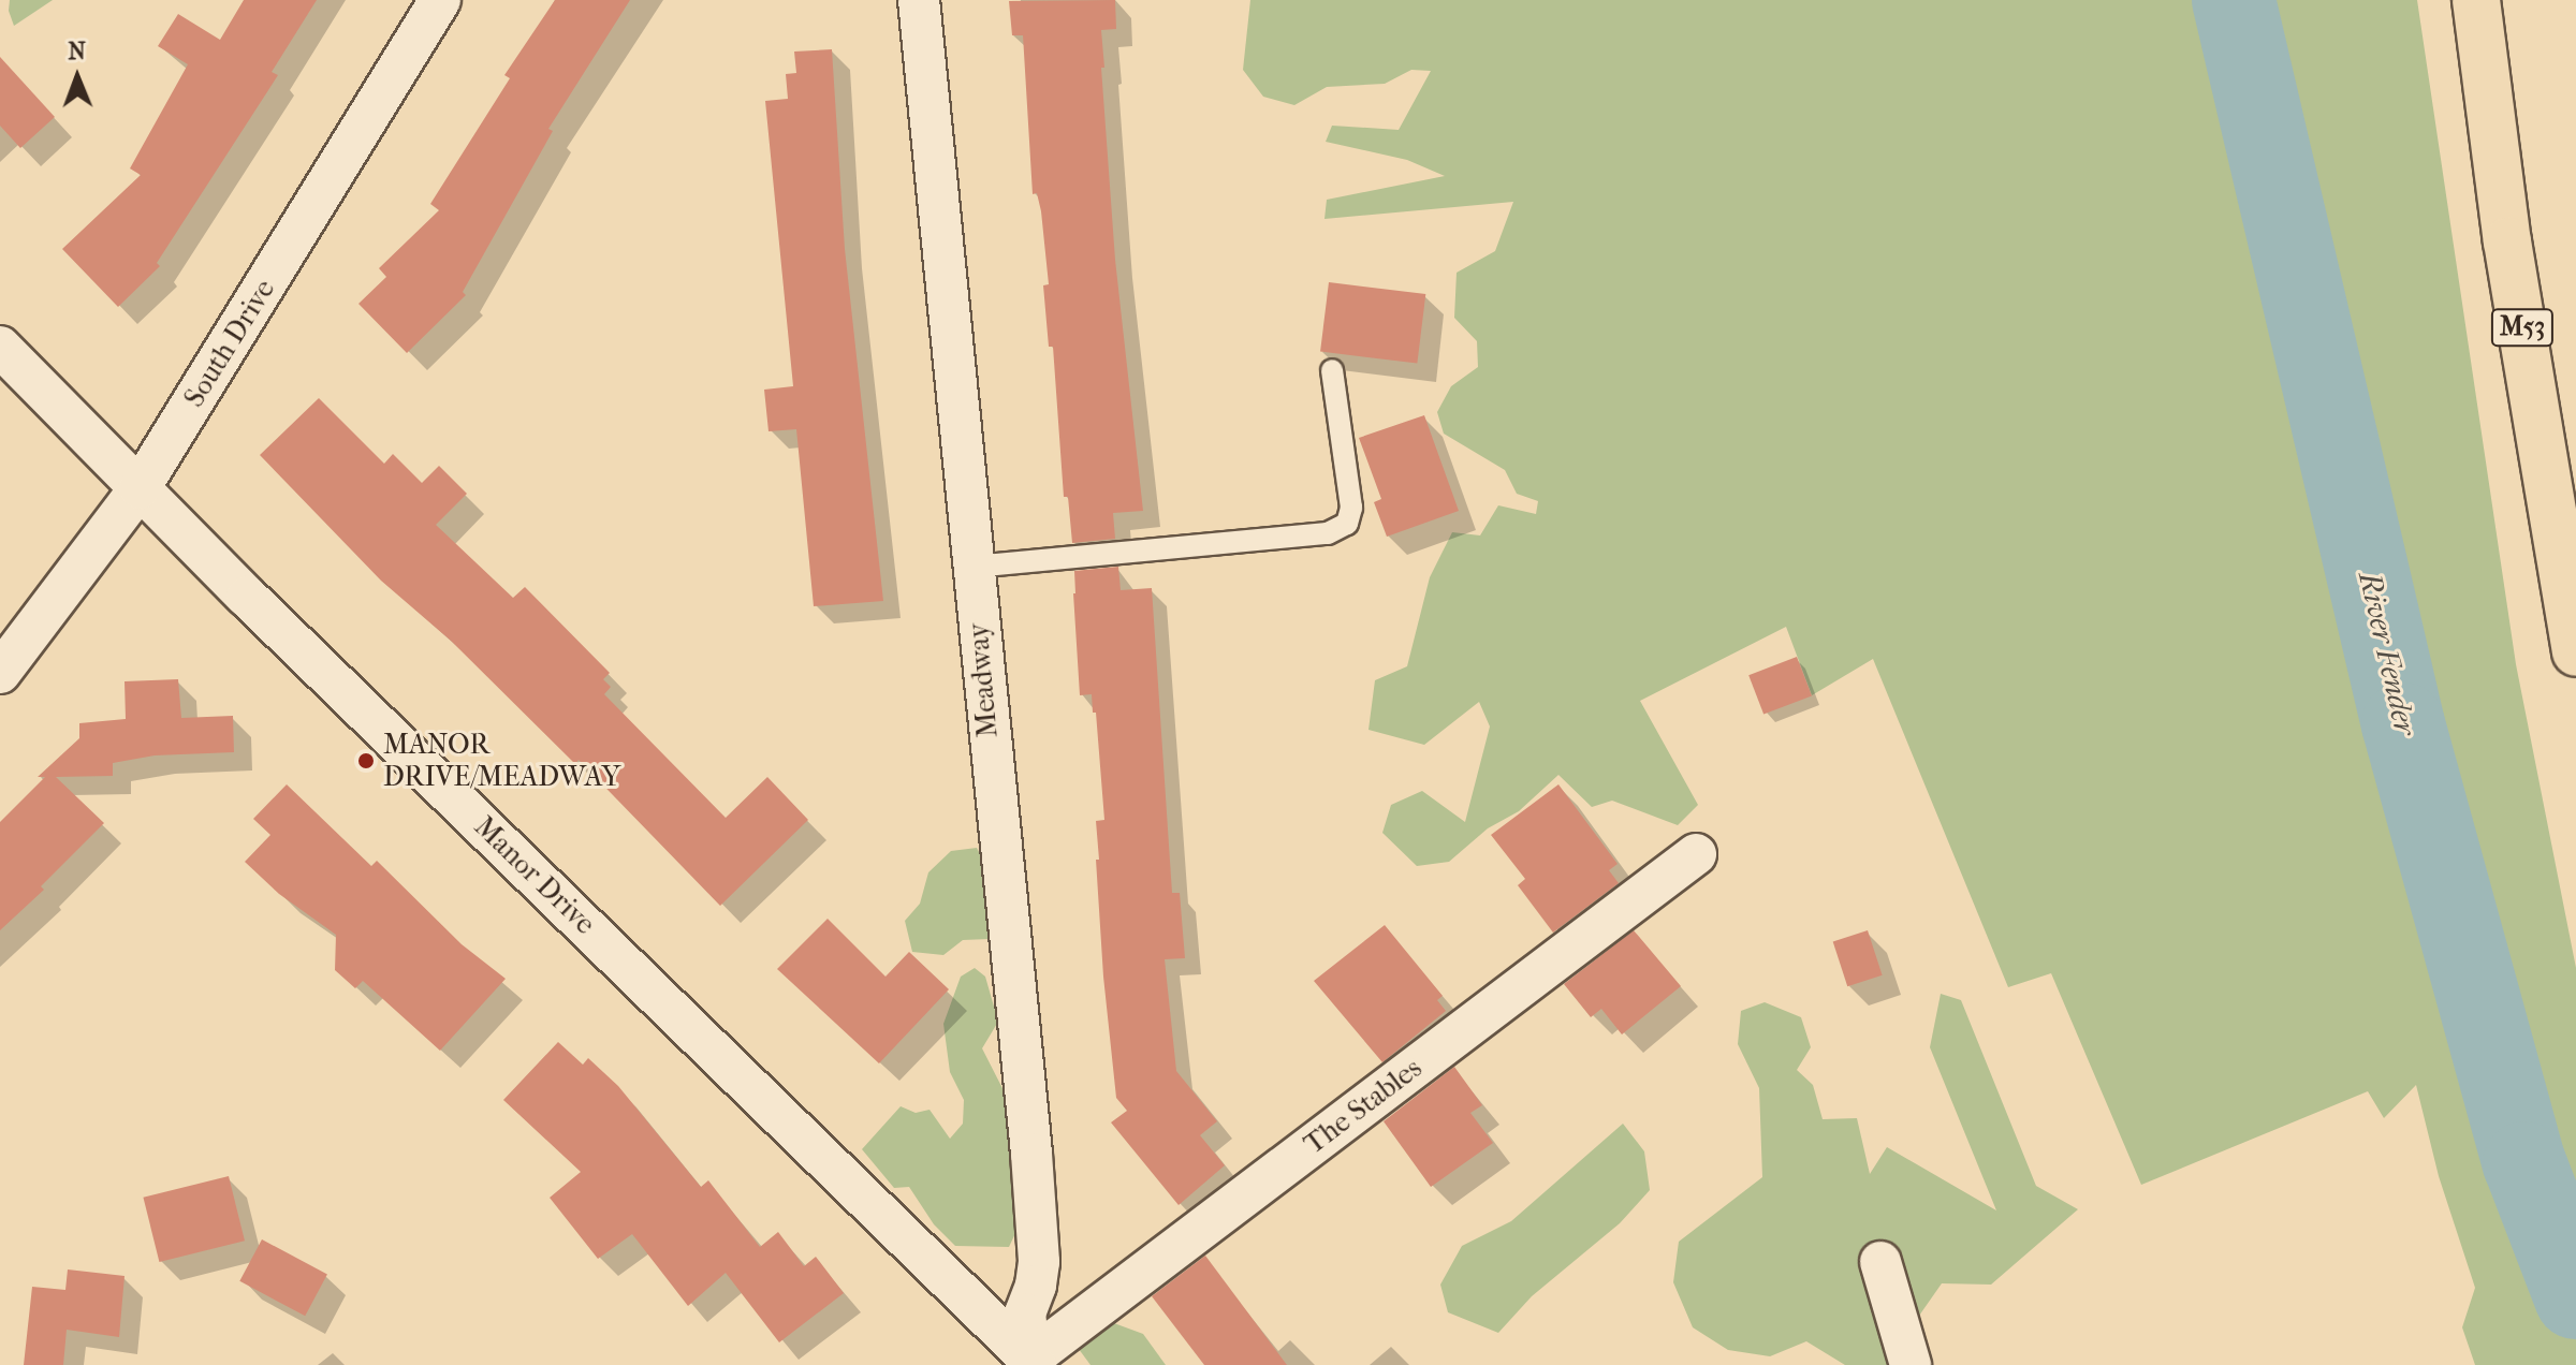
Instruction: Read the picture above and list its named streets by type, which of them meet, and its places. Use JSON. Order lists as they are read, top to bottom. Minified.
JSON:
{"streets":{"highway":["M53"],"street":["South Drive","Meadway","Manor Drive","The Stables"]},"crossings":[["South Drive","Manor Drive"],["Meadway","Manor Drive"],["Meadway","The Stables"],["Manor Drive","The Stables"]],"water":["River Fender"],"places":["MANOR DRIVE/MEADWAY"],"north":"top"}
